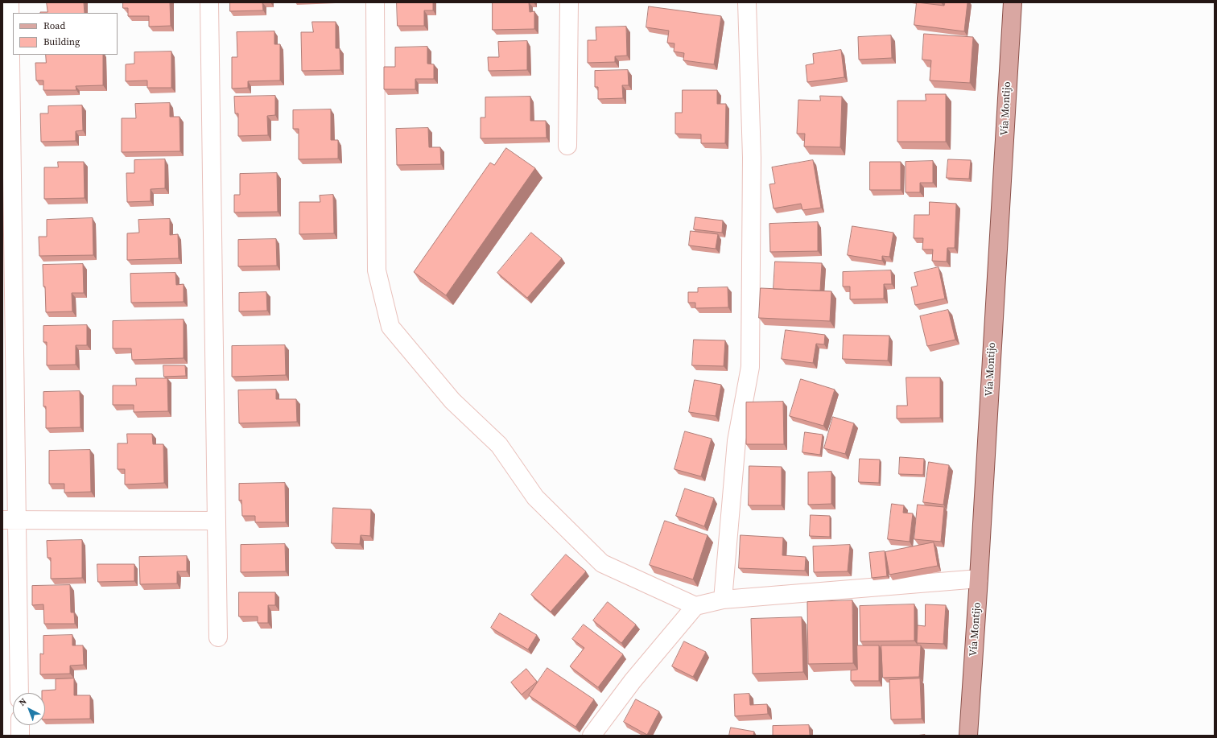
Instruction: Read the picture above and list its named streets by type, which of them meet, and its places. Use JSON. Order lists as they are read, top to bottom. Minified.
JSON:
{"streets":{"main road":["Vía Montijo"]},"legend":["Road","Building"],"north":"top left"}
